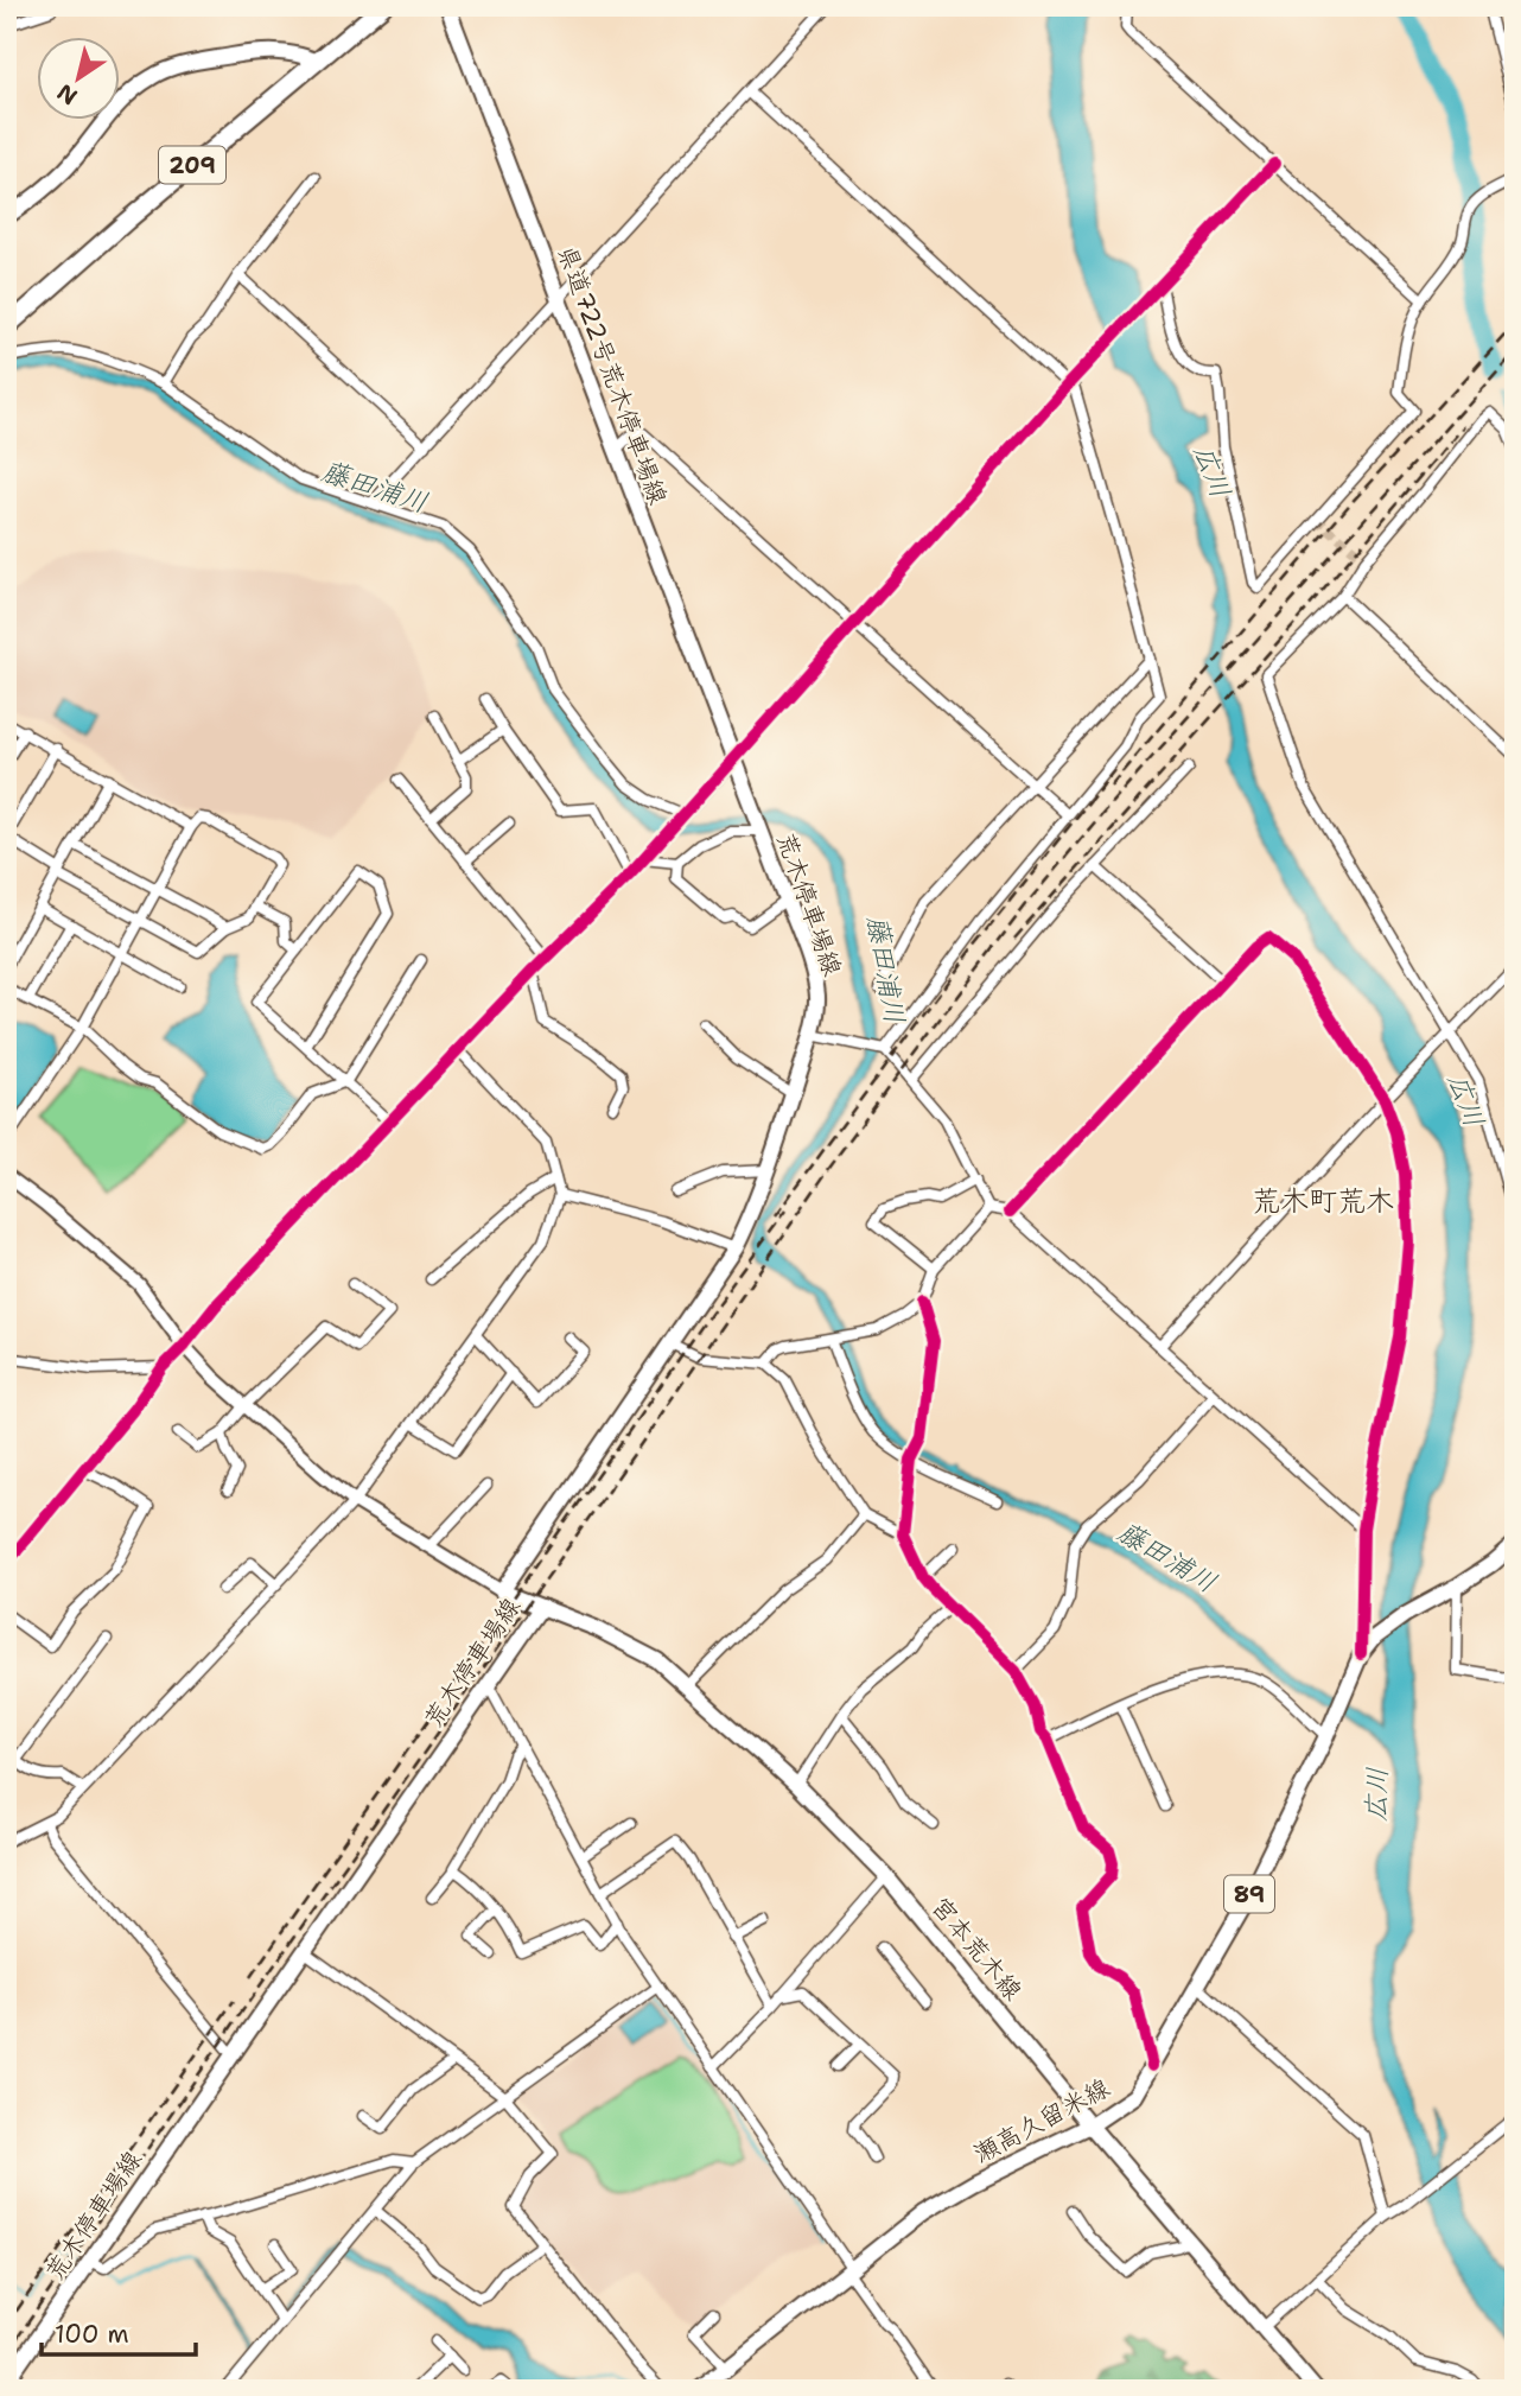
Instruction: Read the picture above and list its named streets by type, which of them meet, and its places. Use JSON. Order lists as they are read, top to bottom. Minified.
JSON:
{"streets":{"highway":["209"],"main road":["県道722号荒木停車場線","荒木停車場線","89","宮本荒木線","瀬高久留米線"]},"crossings":[["県道722号荒木停車場線","荒木停車場線"],["荒木停車場線","宮本荒木線"],["宮本荒木線","瀬高久留米線"]],"districts":["荒木町荒木"],"water":["広川","藤田浦川"],"scale_bar":"100 m","north":"bottom left"}
